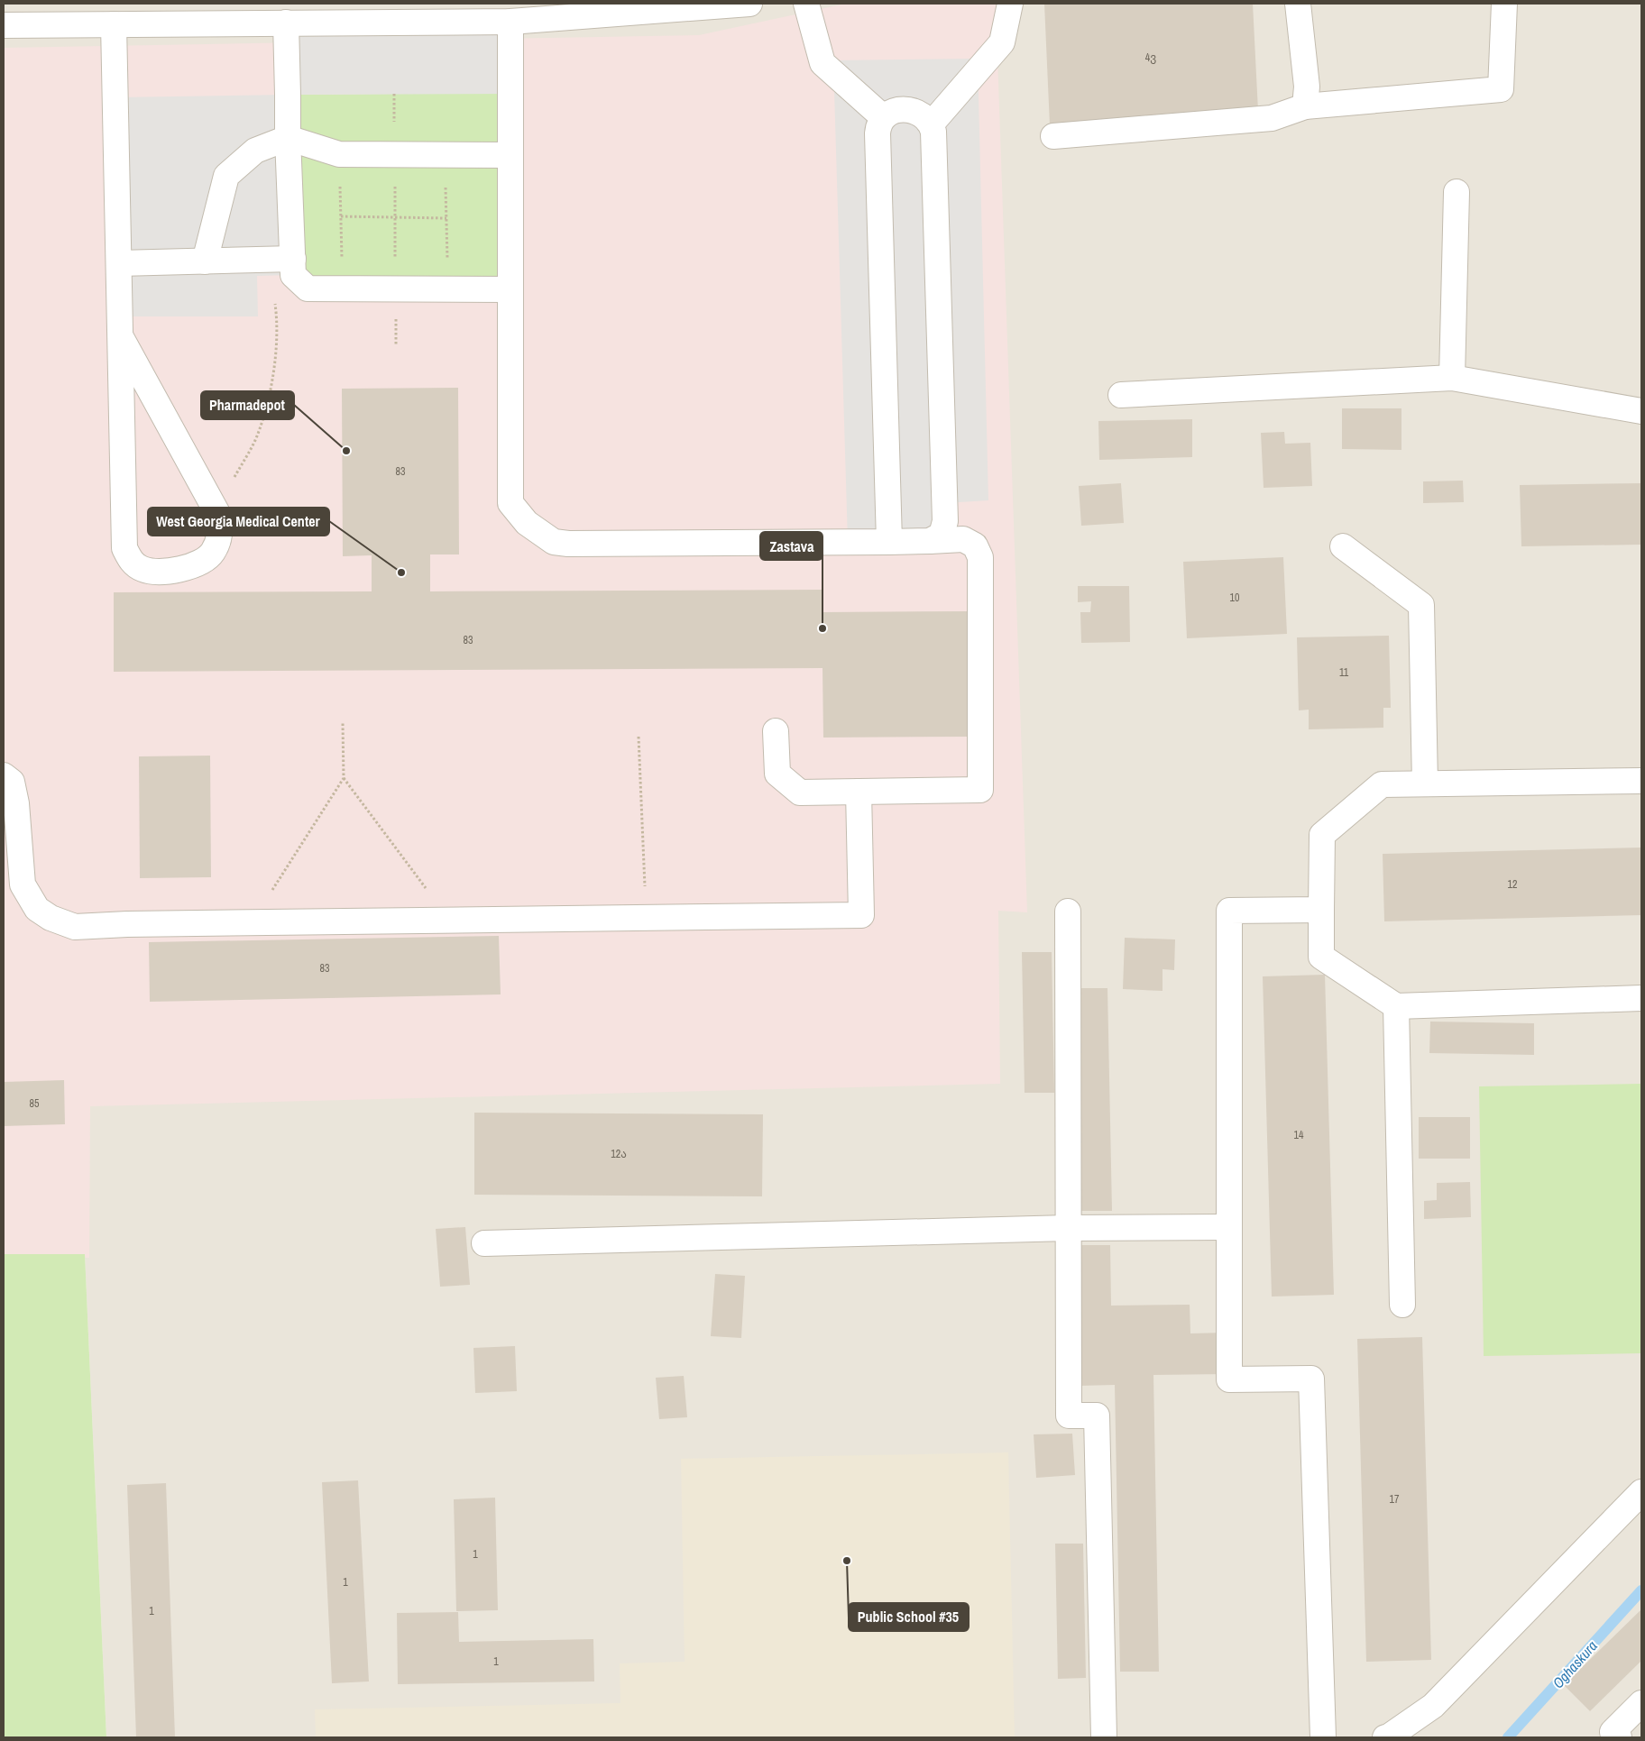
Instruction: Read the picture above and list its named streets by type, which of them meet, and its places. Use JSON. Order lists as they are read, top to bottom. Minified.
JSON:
{"water":["Oghaskura"],"places":["Pharmadepot","West Georgia Medical Center","Zastava","Public School #35"],"house_numbers":["4ვ","83","10","83","11","12","83","85","14","12ა","17","1","1","1","1"]}
